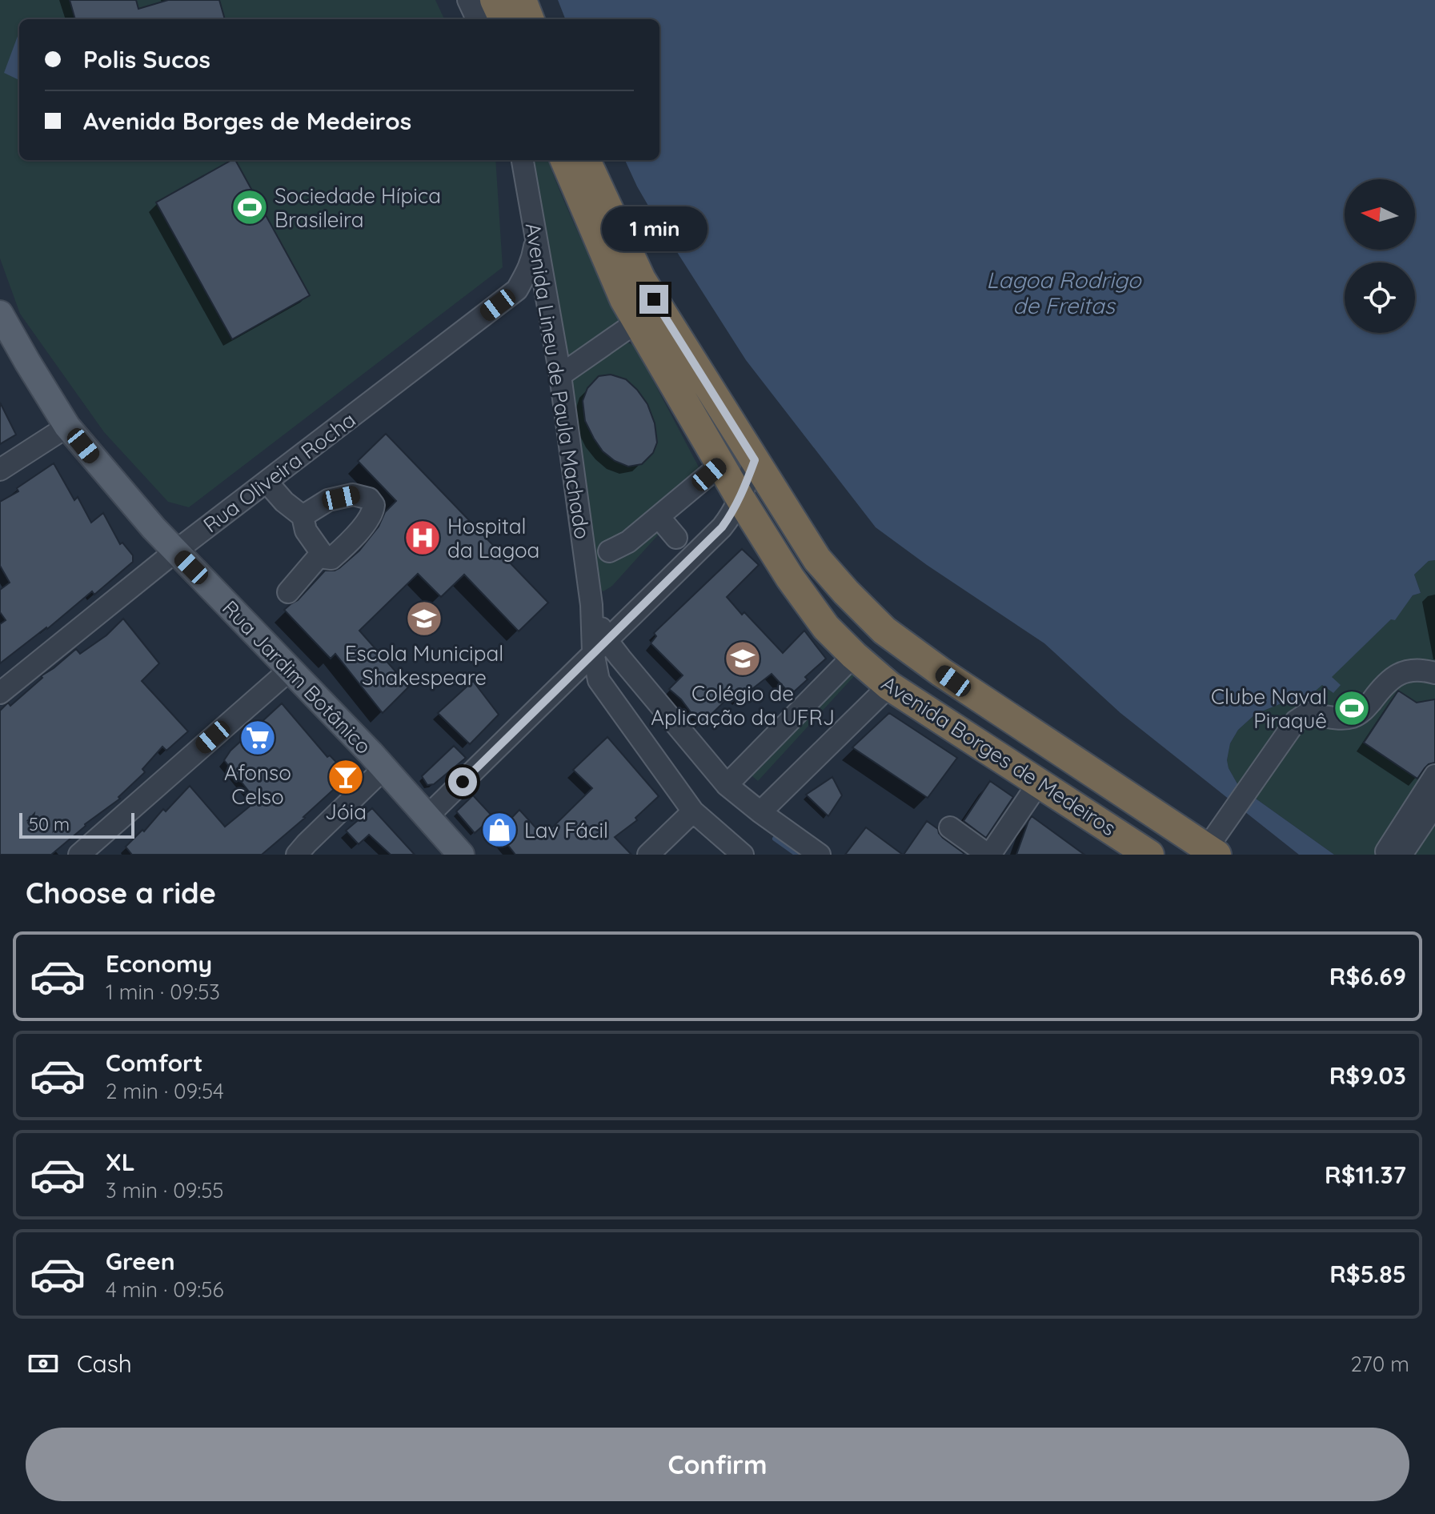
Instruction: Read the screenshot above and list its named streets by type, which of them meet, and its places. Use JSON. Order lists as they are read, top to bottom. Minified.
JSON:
{"streets":{"highway":["Avenida Borges de Medeiros"],"main road":["Rua Jardim Botânico"],"street":["Avenida Lineu de Paula Machado","Rua Oliveira Rocha"]},"crossings":[["Avenida Lineu de Paula Machado","Rua Oliveira Rocha"],["Rua Oliveira Rocha","Rua Jardim Botânico"]],"water":["Lagoa Rodrigo de Freitas"],"places":{"sports":["Sociedade Hípica Brasileira","Clube Naval Piraquê"],"hospital":["Hospital da Lagoa"],"school or university":["Escola Municipal Shakespeare","Colégio de Aplicação da UFRJ"],"supermarket":["Afonso Celso"],"bar":["Jóia"],"shop":["Lav Fácil"]},"scale_bar":"50 m","north":"left","page":{"banner":["Polis Sucos","Avenida Borges de Medeiros"],"bubble":"1 min","scale":"50 m","heading":"Choose a ride","list":[{"name":"Economy","note":"1 min · 09:53","value":"R$6.69"},{"name":"Comfort","note":"2 min · 09:54","value":"R$9.03"},{"name":"XL","note":"3 min · 09:55","value":"R$11.37"},{"name":"Green","note":"4 min · 09:56","value":"R$5.85"}],"pay":["Cash","270 m"],"buttons":"Confirm"}}
